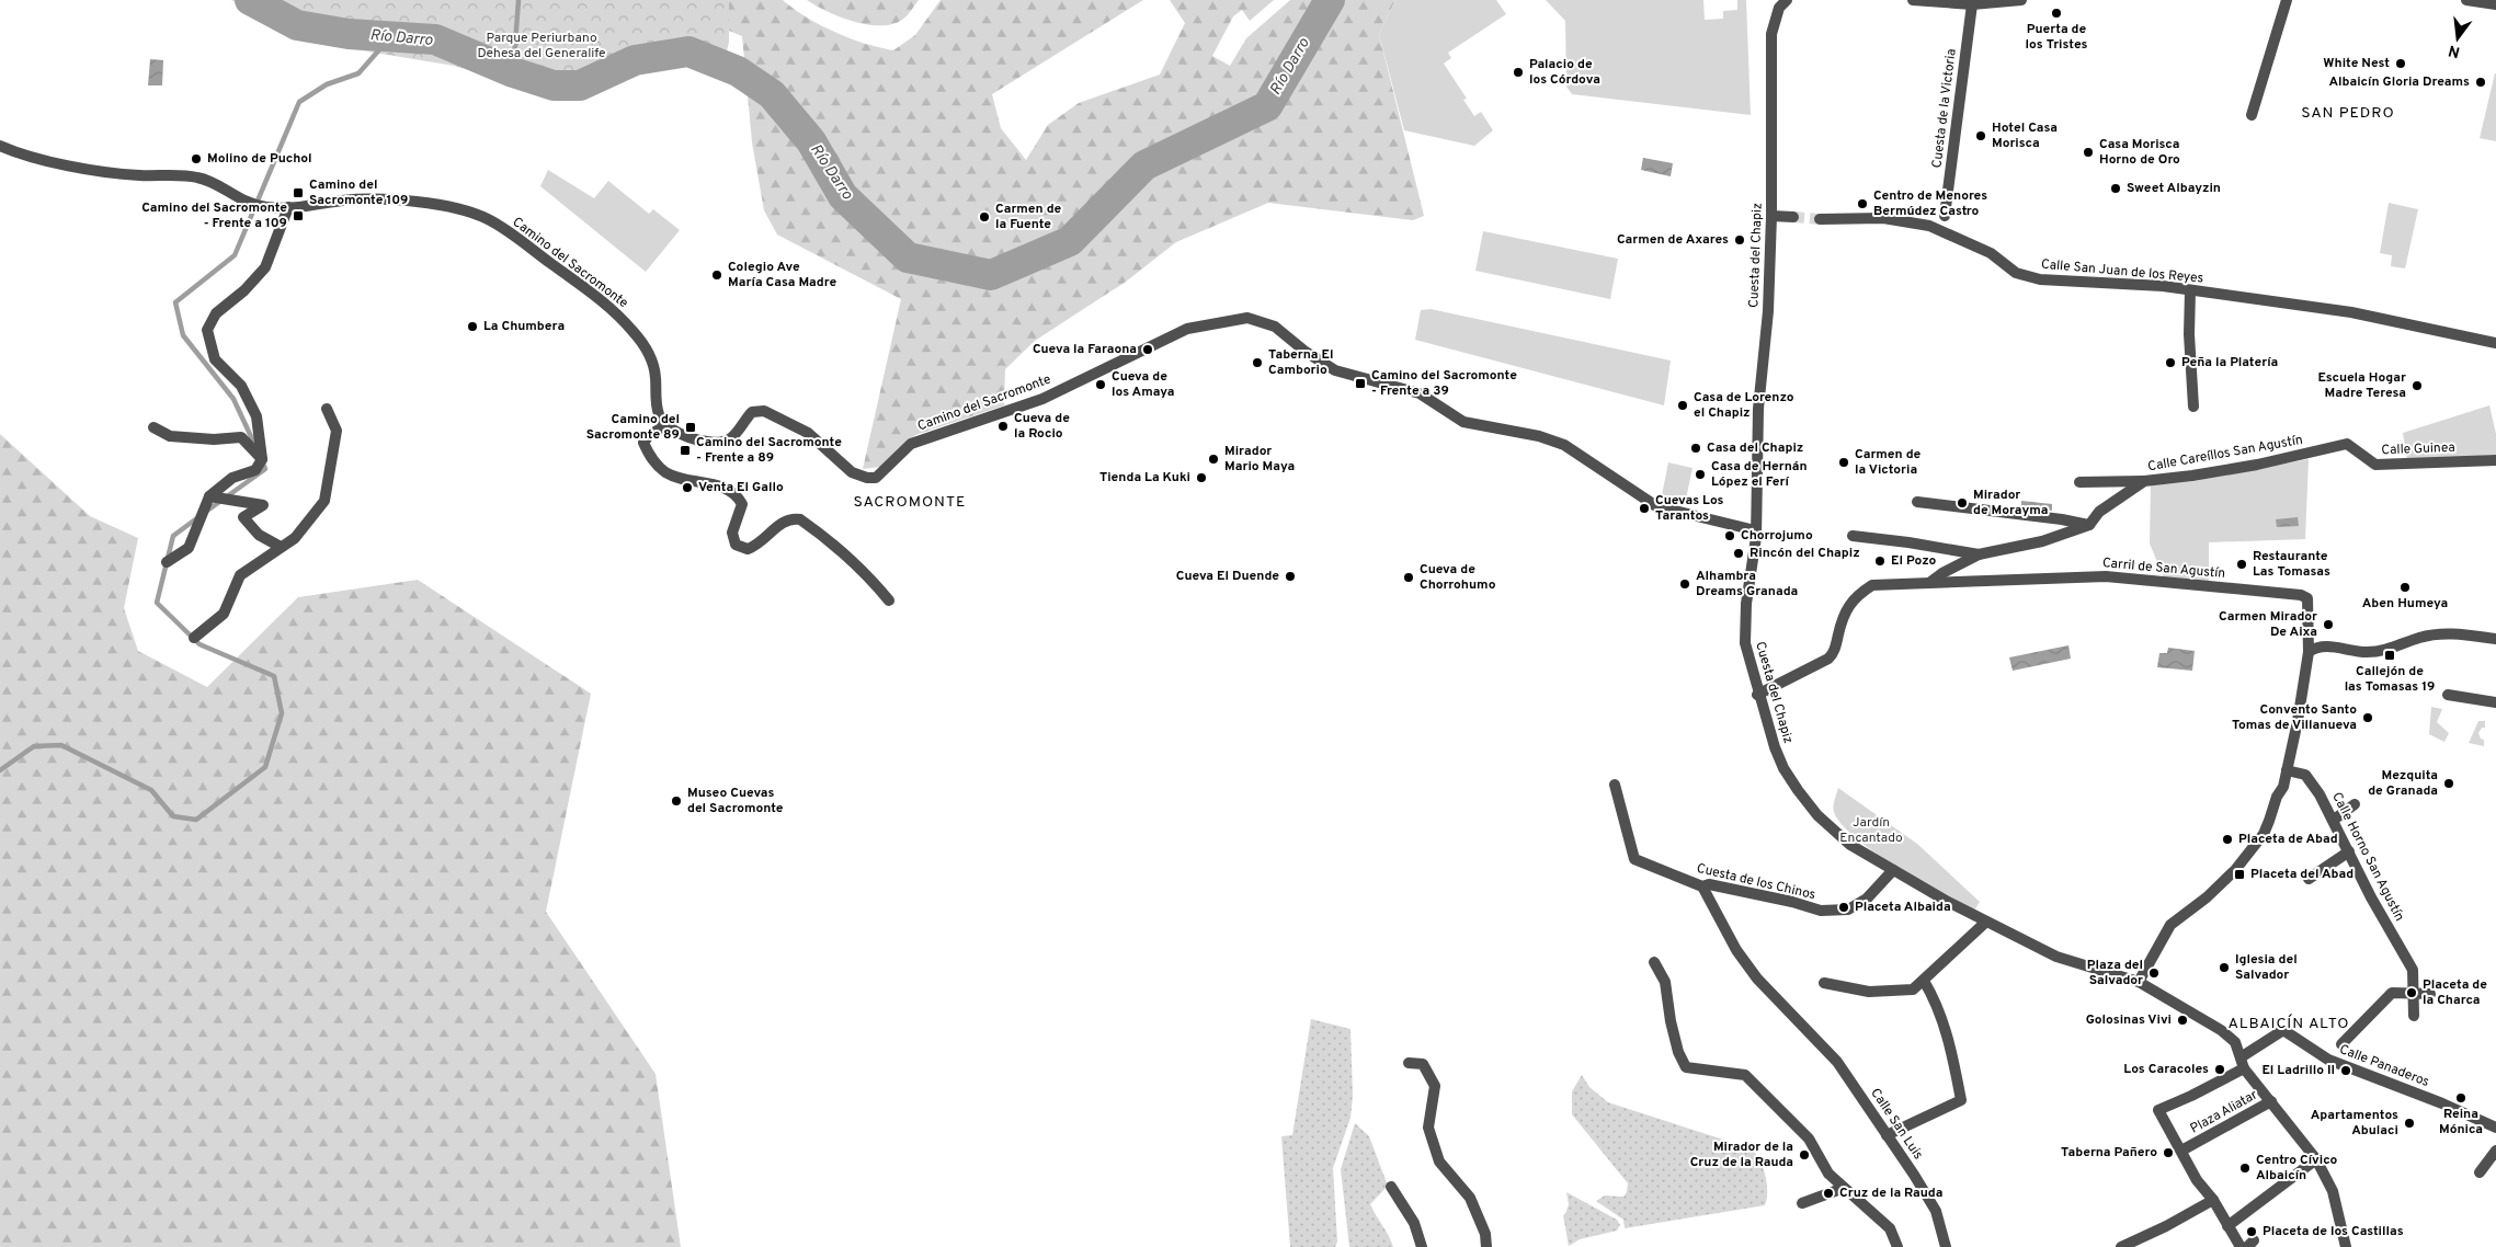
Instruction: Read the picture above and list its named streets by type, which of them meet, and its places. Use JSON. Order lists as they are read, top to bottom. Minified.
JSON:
{"streets":{"street":["Cuesta de la Victoria","Cuesta del Chapiz","Camino del Sacromonte","Calle San Juan de los Reyes","Calle Guinea","Calle Careíllos San Agustín","Carril de San Agustín","Calle Horno San Agustín","Cuesta de los Chinos","Calle Panaderos","Plaza Aliatar","Calle San Luis"]},"crossings":[["Cuesta del Chapiz","Camino del Sacromonte"],["Cuesta del Chapiz","Carril de San Agustín"],["Cuesta del Chapiz","Cuesta de los Chinos"],["Calle Guinea","Calle Careíllos San Agustín"],["Carril de San Agustín","Calle Horno San Agustín"],["Cuesta de los Chinos","Calle San Luis"],["Calle Panaderos","Plaza Aliatar"]],"districts":["SAN PEDRO","SACROMONTE","ALBAICÍN ALTO"],"water":["Río Darro"],"parks":["Parque Periurbano Dehesa del Generalife","Jardín Encantado"],"places":{"other":["Puerta de los Tristes","White Nest","Palacio de los Córdova","Albaicín Gloria Dreams","Hotel Casa Morisca","Casa Morisca Horno de Oro","Molino de Puchol","Sweet Albayzin","Centro de Menores Bermúdez Castro","Carmen de la Fuente","Carmen de Axares","Colegio Ave María Casa Madre","La Chumbera","Cueva la Faraona","Taberna El Camborio","Peña la Platería","Cueva de los Amaya","Escuela Hogar Madre Teresa","Casa de Lorenzo el Chapiz","Cueva de la Rocio","Casa del Chapiz","Mirador Mario Maya","Carmen de la Victoria","Casa de Hernán López el Ferí","Tienda La Kuki","Venta El Gallo","Mirador de Morayma","Cuevas Los Tarantos","Chorrojumo","Rincón del Chapiz","El Pozo","Restaurante Las Tomasas","Cueva El Duende","Cueva de Chorrohumo","Alhambra Dreams Granada","Aben Humeya","Carmen Mirador De Aixa","Convento Santo Tomas de Villanueva","Mezquita de Granada","Museo Cuevas del Sacromonte","Placeta de Abad","Placeta Albaida","Iglesia del Salvador","Plaza del Salvador","Placeta de la Charca","Golosinas Vivi","Los Caracoles","El Ladrillo II","Reina Mónica","Apartamentos Abulaci","Taberna Pañero","Mirador de la Cruz de la Rauda","Centro Cívico Albaicín","Cruz de la Rauda","Placeta de los Castillas"],"transit":["Camino del Sacromonte 109","Camino del Sacromonte - Frente a 109","Camino del Sacromonte - Frente a 39","Camino del Sacromonte 89","Camino del Sacromonte - Frente a 89","Callejón de las Tomasas 19","Placeta del Abad"]},"north":"bottom"}
